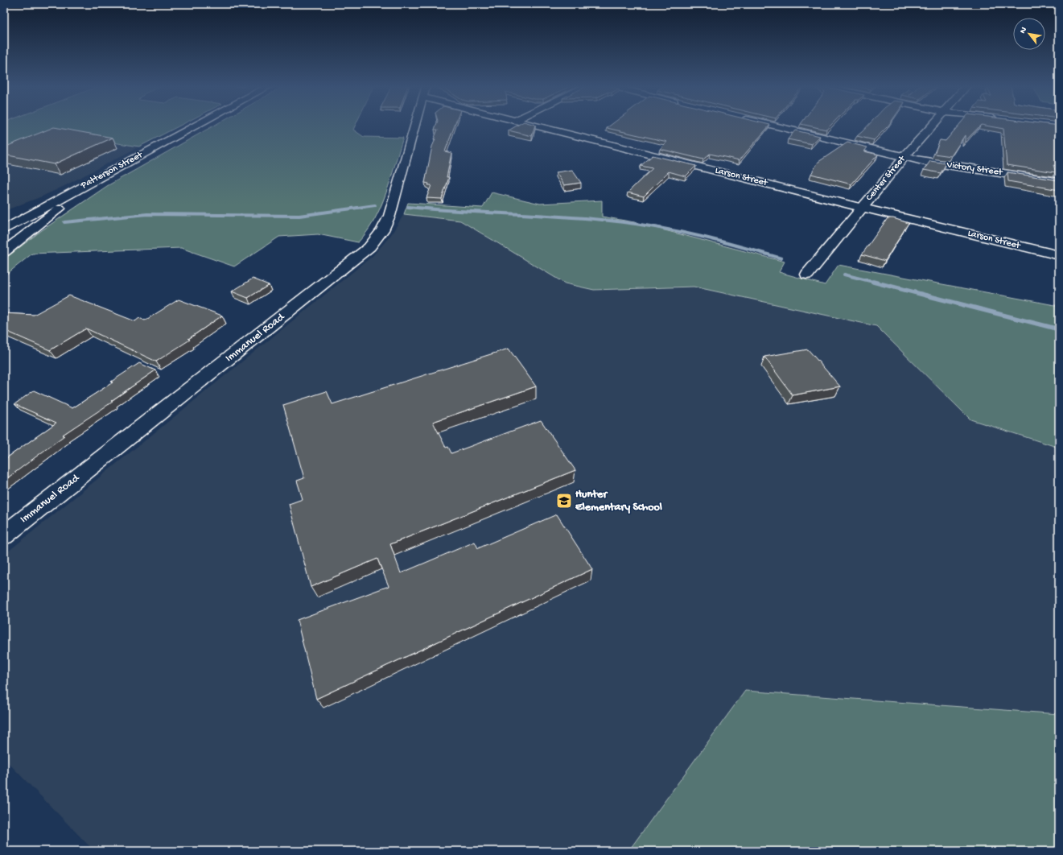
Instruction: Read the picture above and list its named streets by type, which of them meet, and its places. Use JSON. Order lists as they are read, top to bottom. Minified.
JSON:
{"streets":{"street":["Victory Street","Patterson Street","Larson Street","Center Street","Immanuel Road"]},"crossings":[["Victory Street","Center Street"],["Larson Street","Center Street"]],"places":{"school or university":["Hunter Elementary School"]},"north":"top left"}
